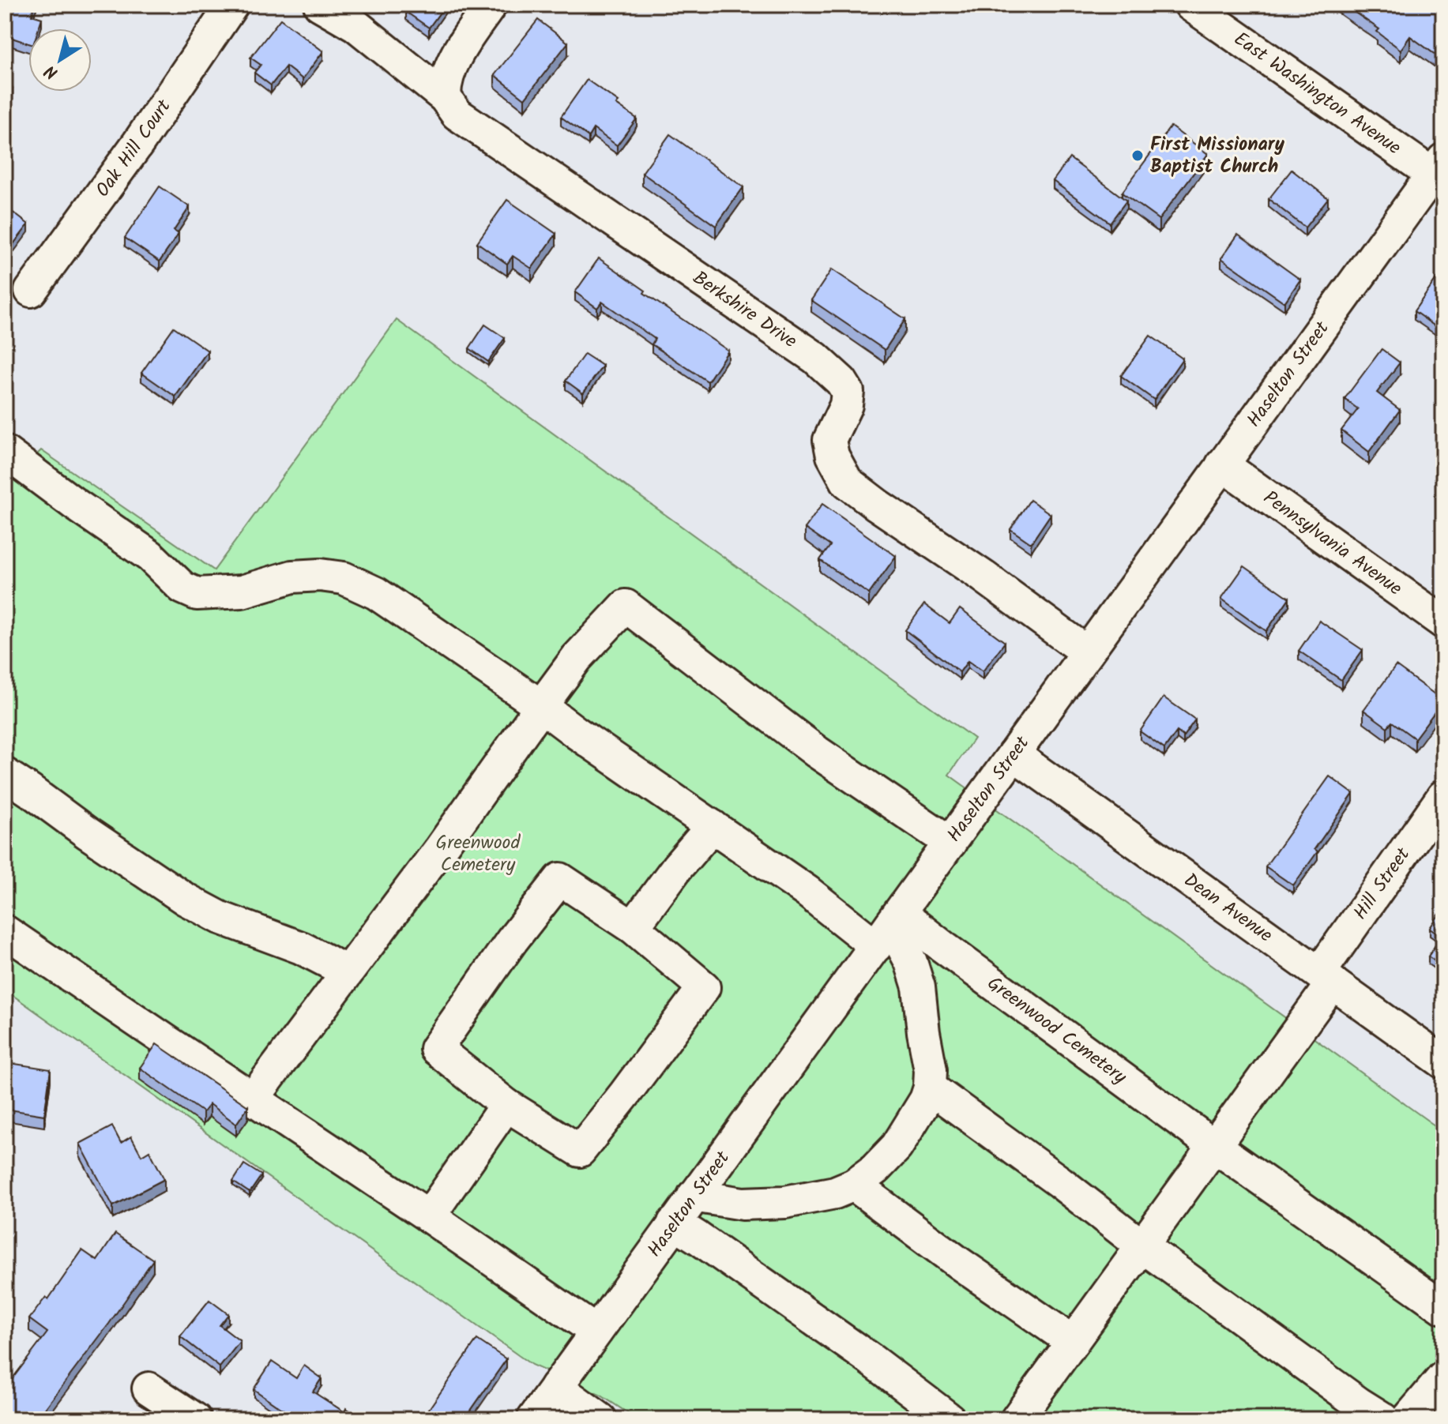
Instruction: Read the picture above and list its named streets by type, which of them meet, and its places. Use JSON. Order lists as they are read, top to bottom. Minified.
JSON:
{"streets":{"street":["East Washington Avenue","Oak Hill Court","Berkshire Drive","Haselton Street","Pennsylvania Avenue","Hill Street","Dean Avenue","Greenwood Cemetery"]},"crossings":[["East Washington Avenue","Haselton Street"],["Berkshire Drive","Haselton Street"],["Haselton Street","Pennsylvania Avenue"],["Haselton Street","Dean Avenue"],["Haselton Street","Greenwood Cemetery"],["Hill Street","Dean Avenue"]],"parks":["Greenwood Cemetery"],"places":["First Missionary Baptist Church"],"north":"bottom left"}
